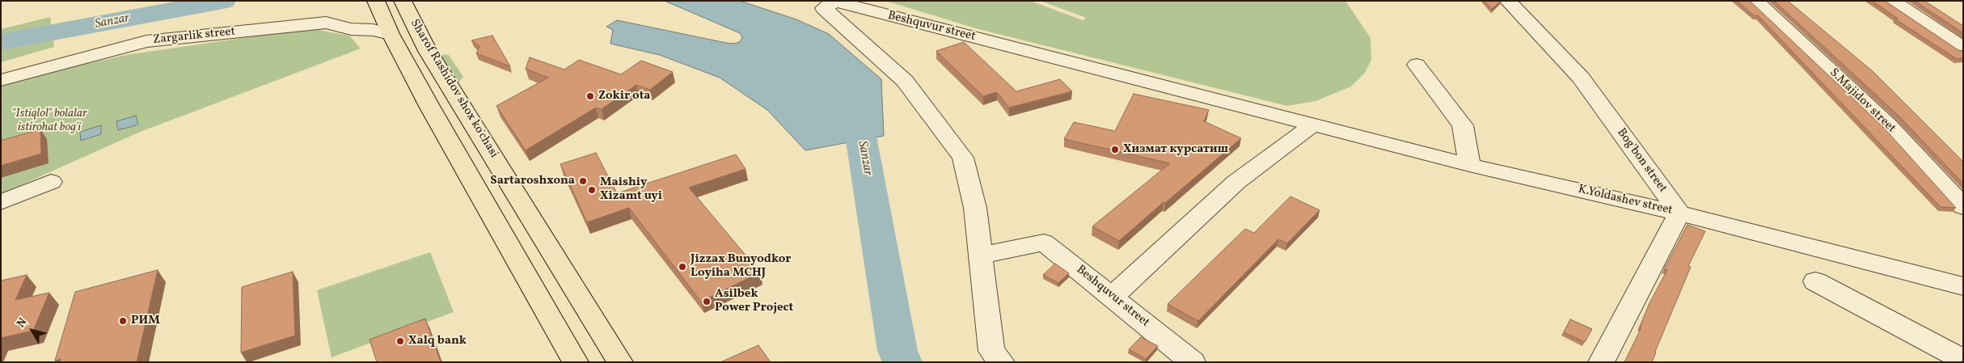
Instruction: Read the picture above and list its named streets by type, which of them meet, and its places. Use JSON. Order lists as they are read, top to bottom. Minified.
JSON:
{"streets":{"main road":["Sharof Rashidov shox ko'chasi"],"street":["Beshquvur street","Zargarlik street","S.Majidov street","Bog'bon street","K.Yoldashev street"]},"crossings":[["Beshquvur street","K.Yoldashev street"],["Bog'bon street","K.Yoldashev street"]],"water":["Sanzar"],"parks":["\"Istiqlol\" bolalar istirohat bog'i"],"places":["Zokir ota","Хизмат курсатиш","Sartaroshxona","Maishiy Xizamt uyi","Jizzax Bunyodkor Loyiha MCHJ","Asilbek Power Project","РИМ","Xalq bank"],"north":"top left"}
